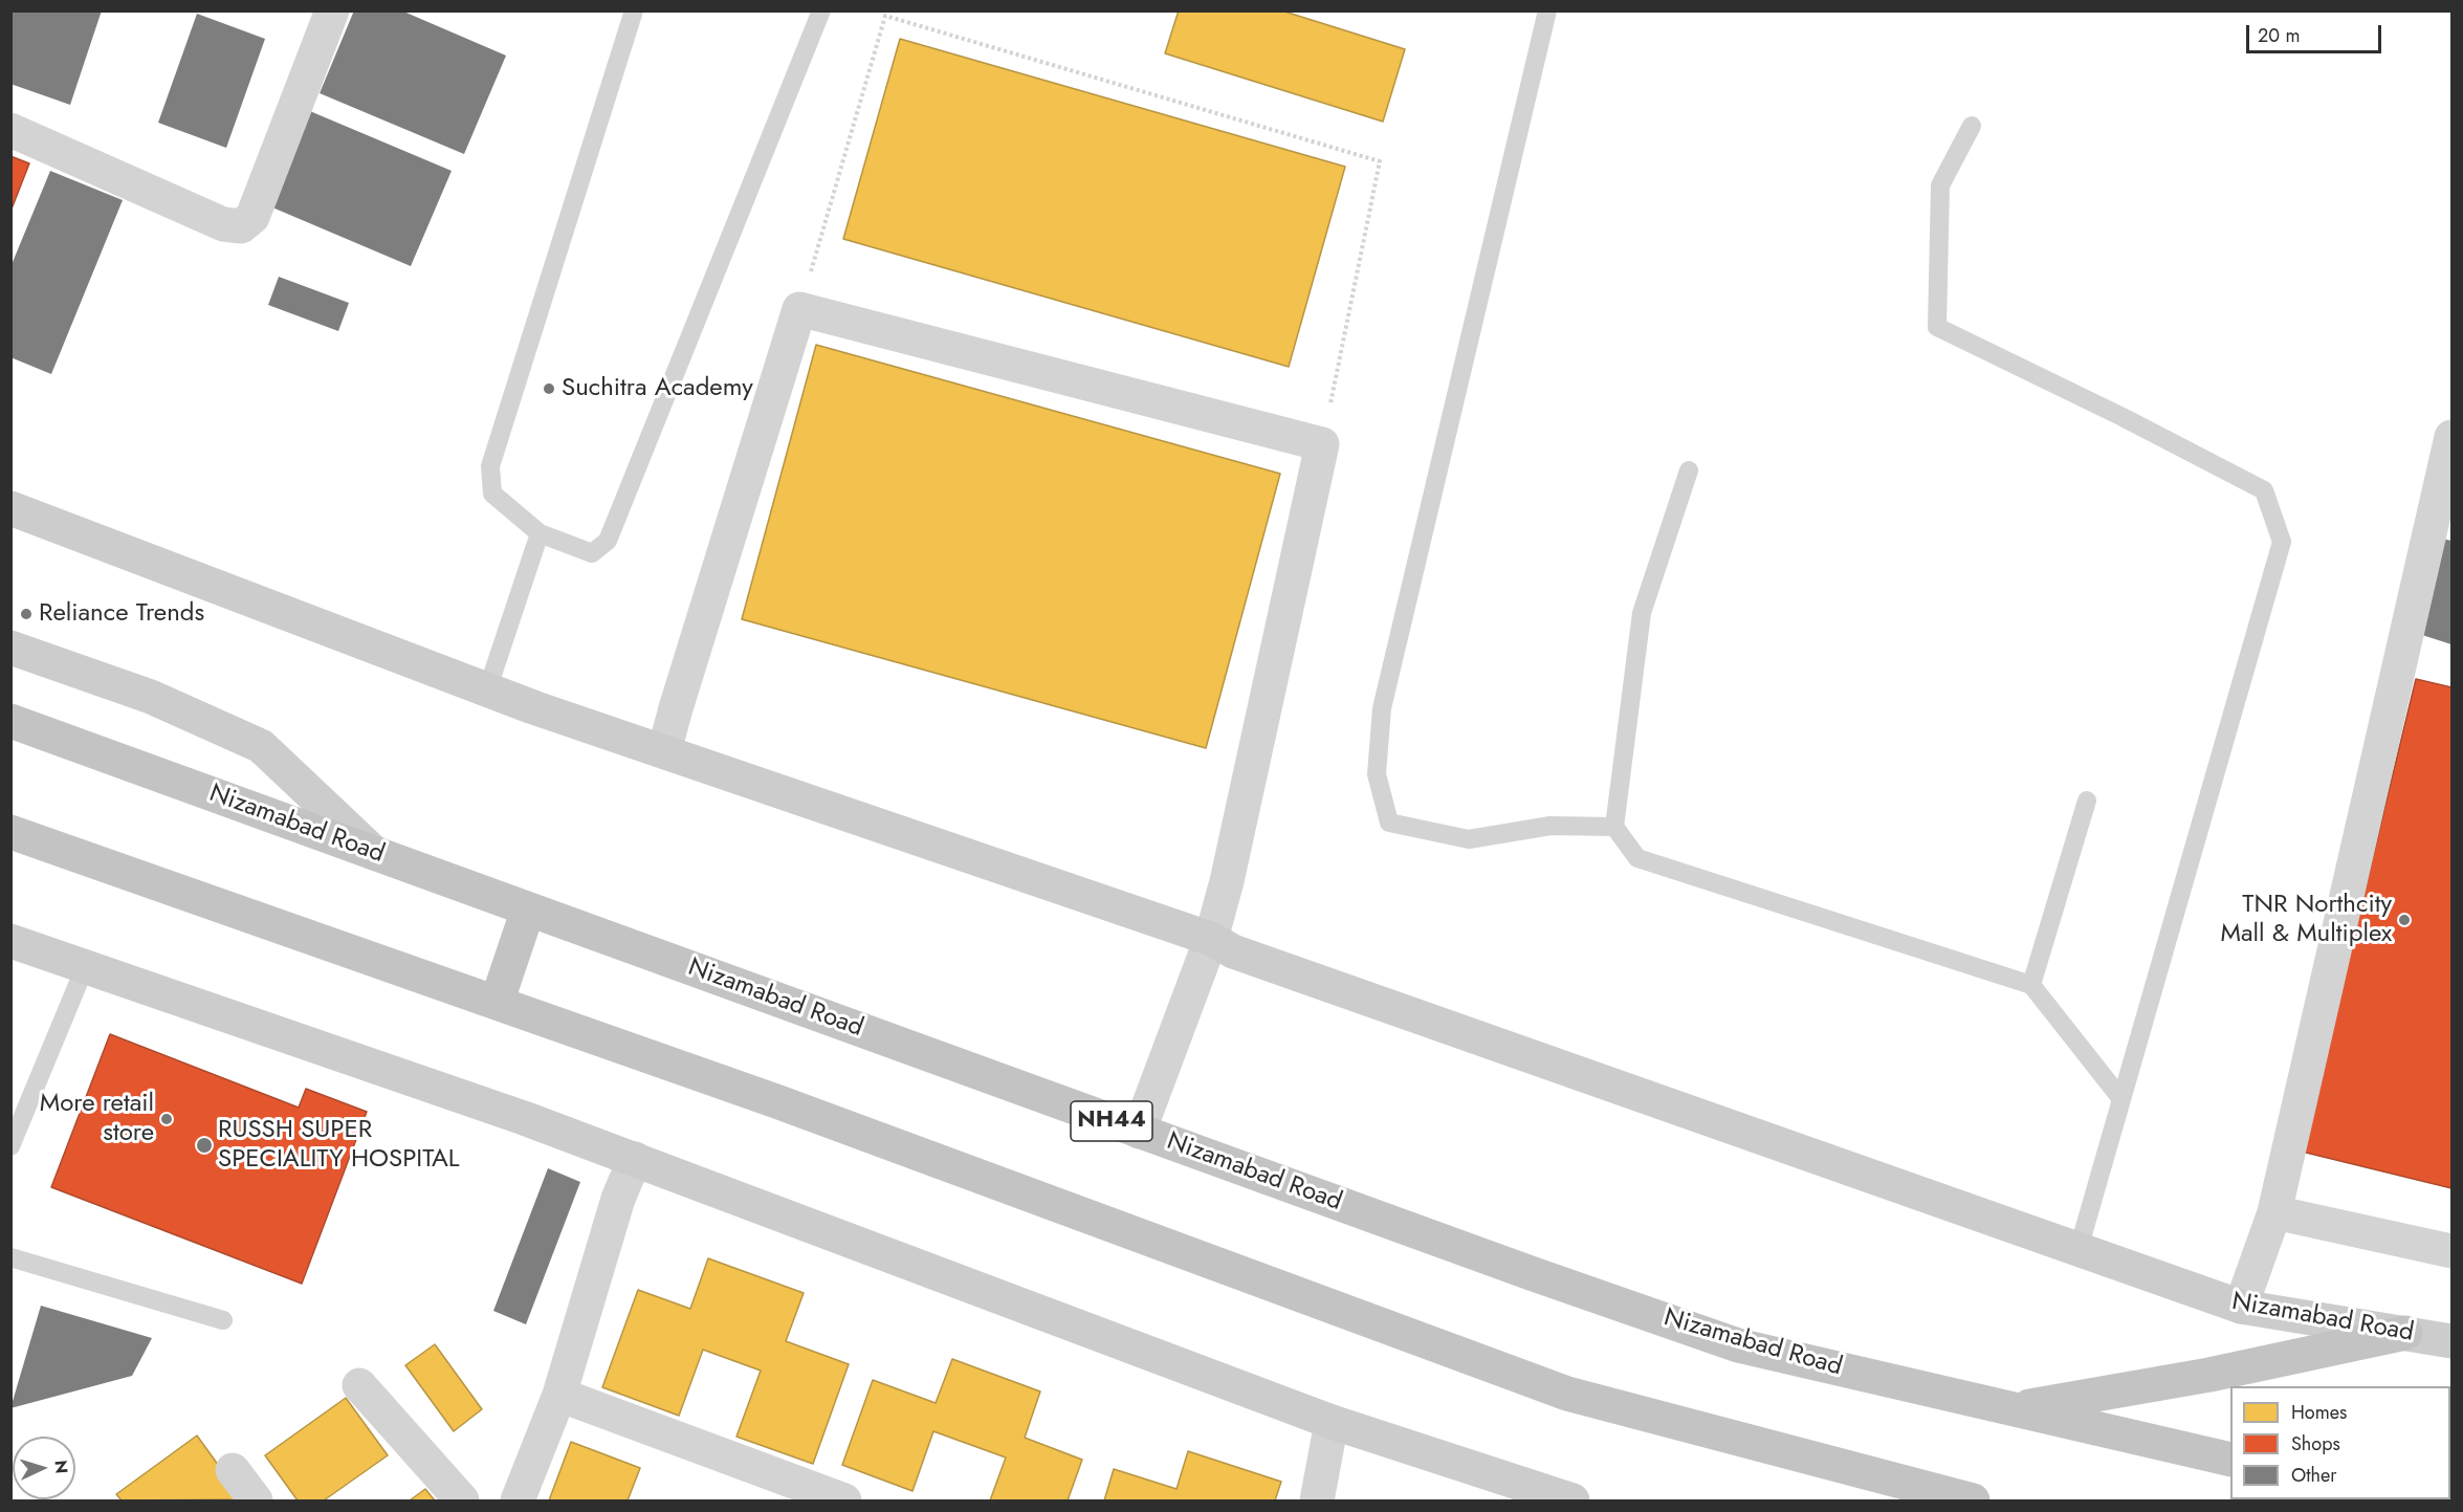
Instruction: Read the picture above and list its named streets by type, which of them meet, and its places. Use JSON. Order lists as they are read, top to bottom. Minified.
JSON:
{"streets":{"highway":["Nizamabad Road","NH44"]},"places":["Suchitra Academy","Reliance Trends","TNR Northcity Mall & Multiplex","More retail store","RUSSH SUPER SPECIALITY HOSPITAL"],"legend":["Homes","Shops","Other"],"scale_bar":"20 m","north":"right"}
